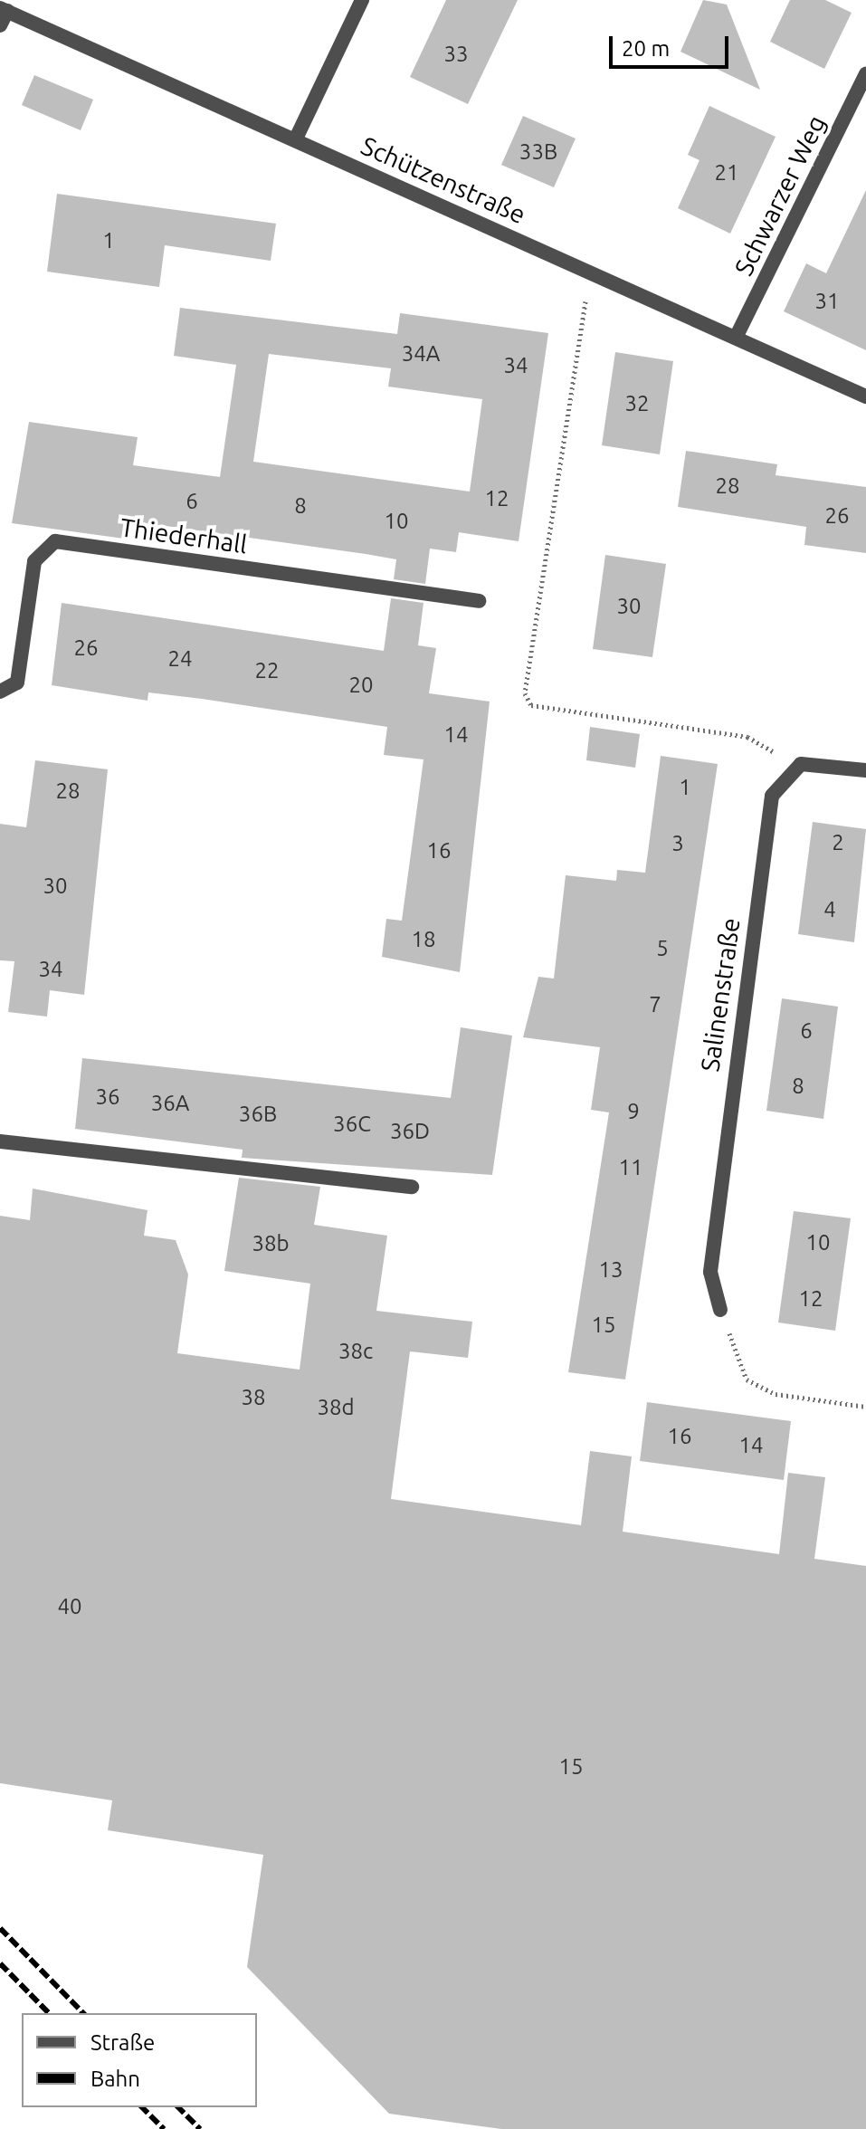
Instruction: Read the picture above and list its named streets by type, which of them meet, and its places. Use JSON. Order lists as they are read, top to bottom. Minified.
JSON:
{"streets":{"street":["Schützenstraße","Schwarzer Weg","Thiederhall","Salinenstraße"]},"crossings":[["Schützenstraße","Schwarzer Weg"]],"house_numbers":["33","33B","21","1","31","34A","34","32","28","12","6","8","26","10","30","26","24","22","20","14","1","28","2","3","16","30","4","18","5","34","7","6","8","36","36A","9","36B","36C","36D","11","10","38b","13","12","15","38c","38","38d","16","14","40","15"],"legend":["Straße","Bahn"],"scale_bar":"20 m"}
